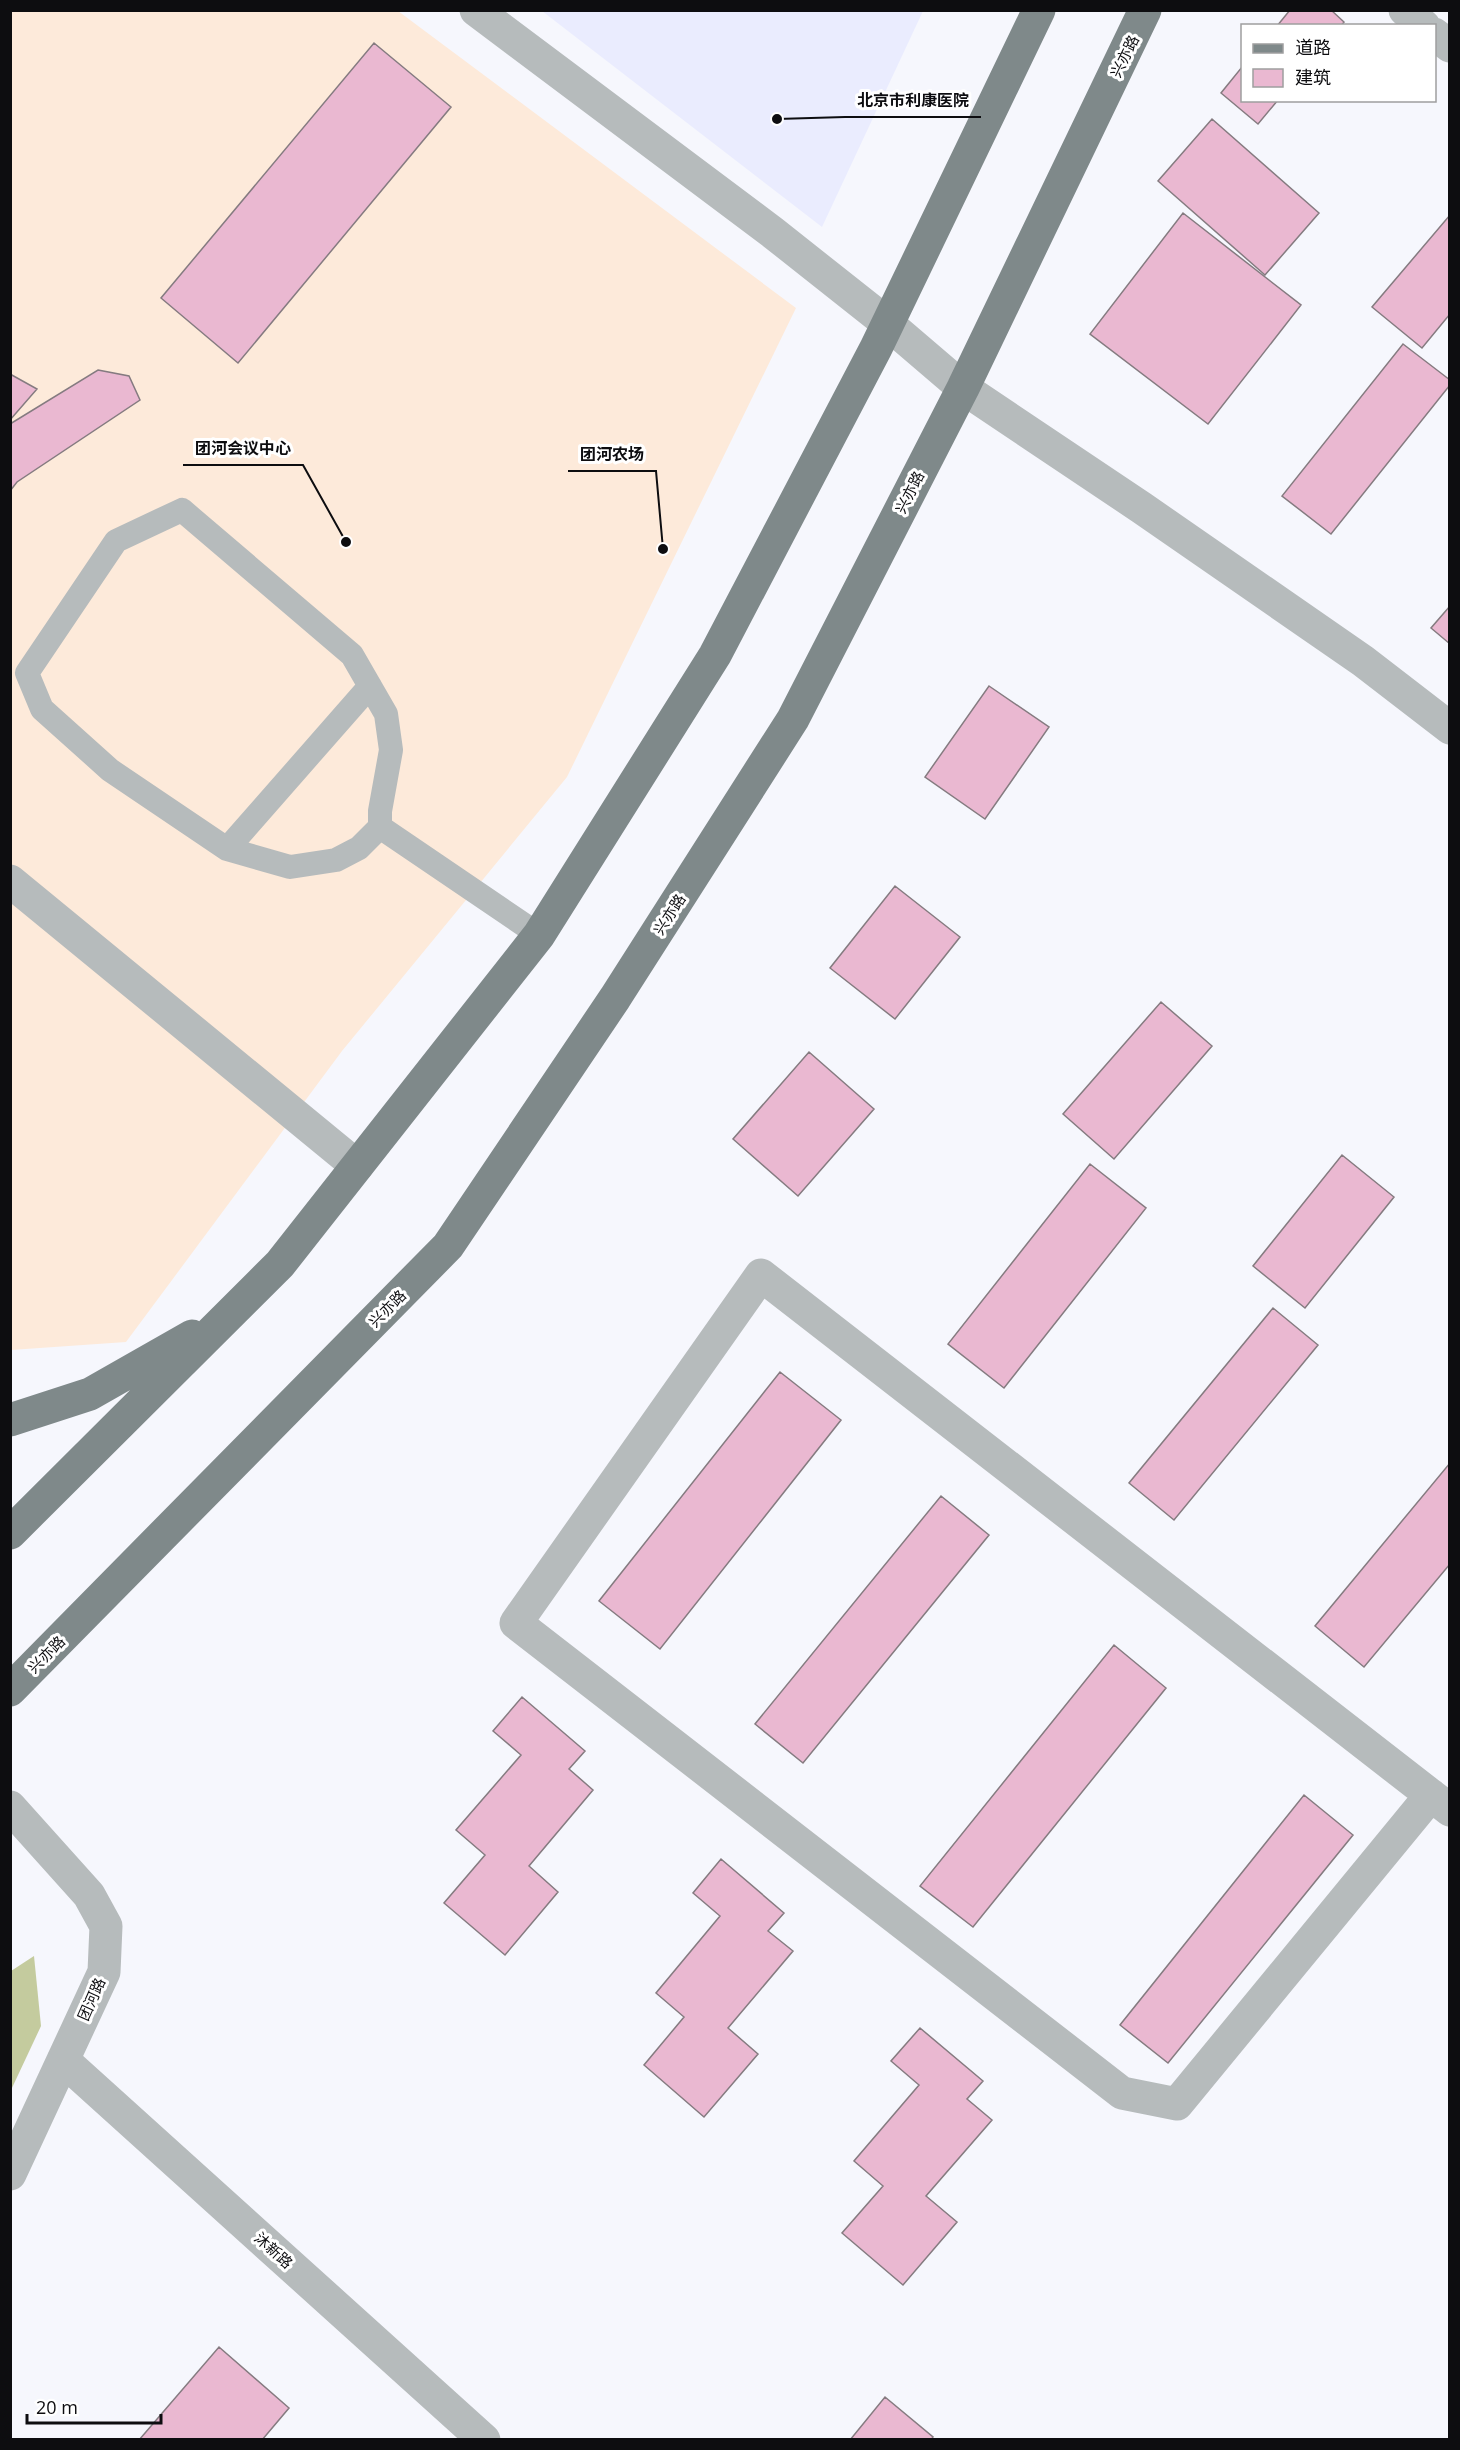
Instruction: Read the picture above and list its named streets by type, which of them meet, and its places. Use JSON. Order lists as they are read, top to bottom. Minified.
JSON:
{"streets":{"main road":["兴亦路"],"street":["团河路","沐新路"]},"crossings":[["团河路","沐新路"]],"places":["北京市利康医院","团河会议中心","团河农场"],"legend":["道路","建筑"],"scale_bar":"20 m"}
